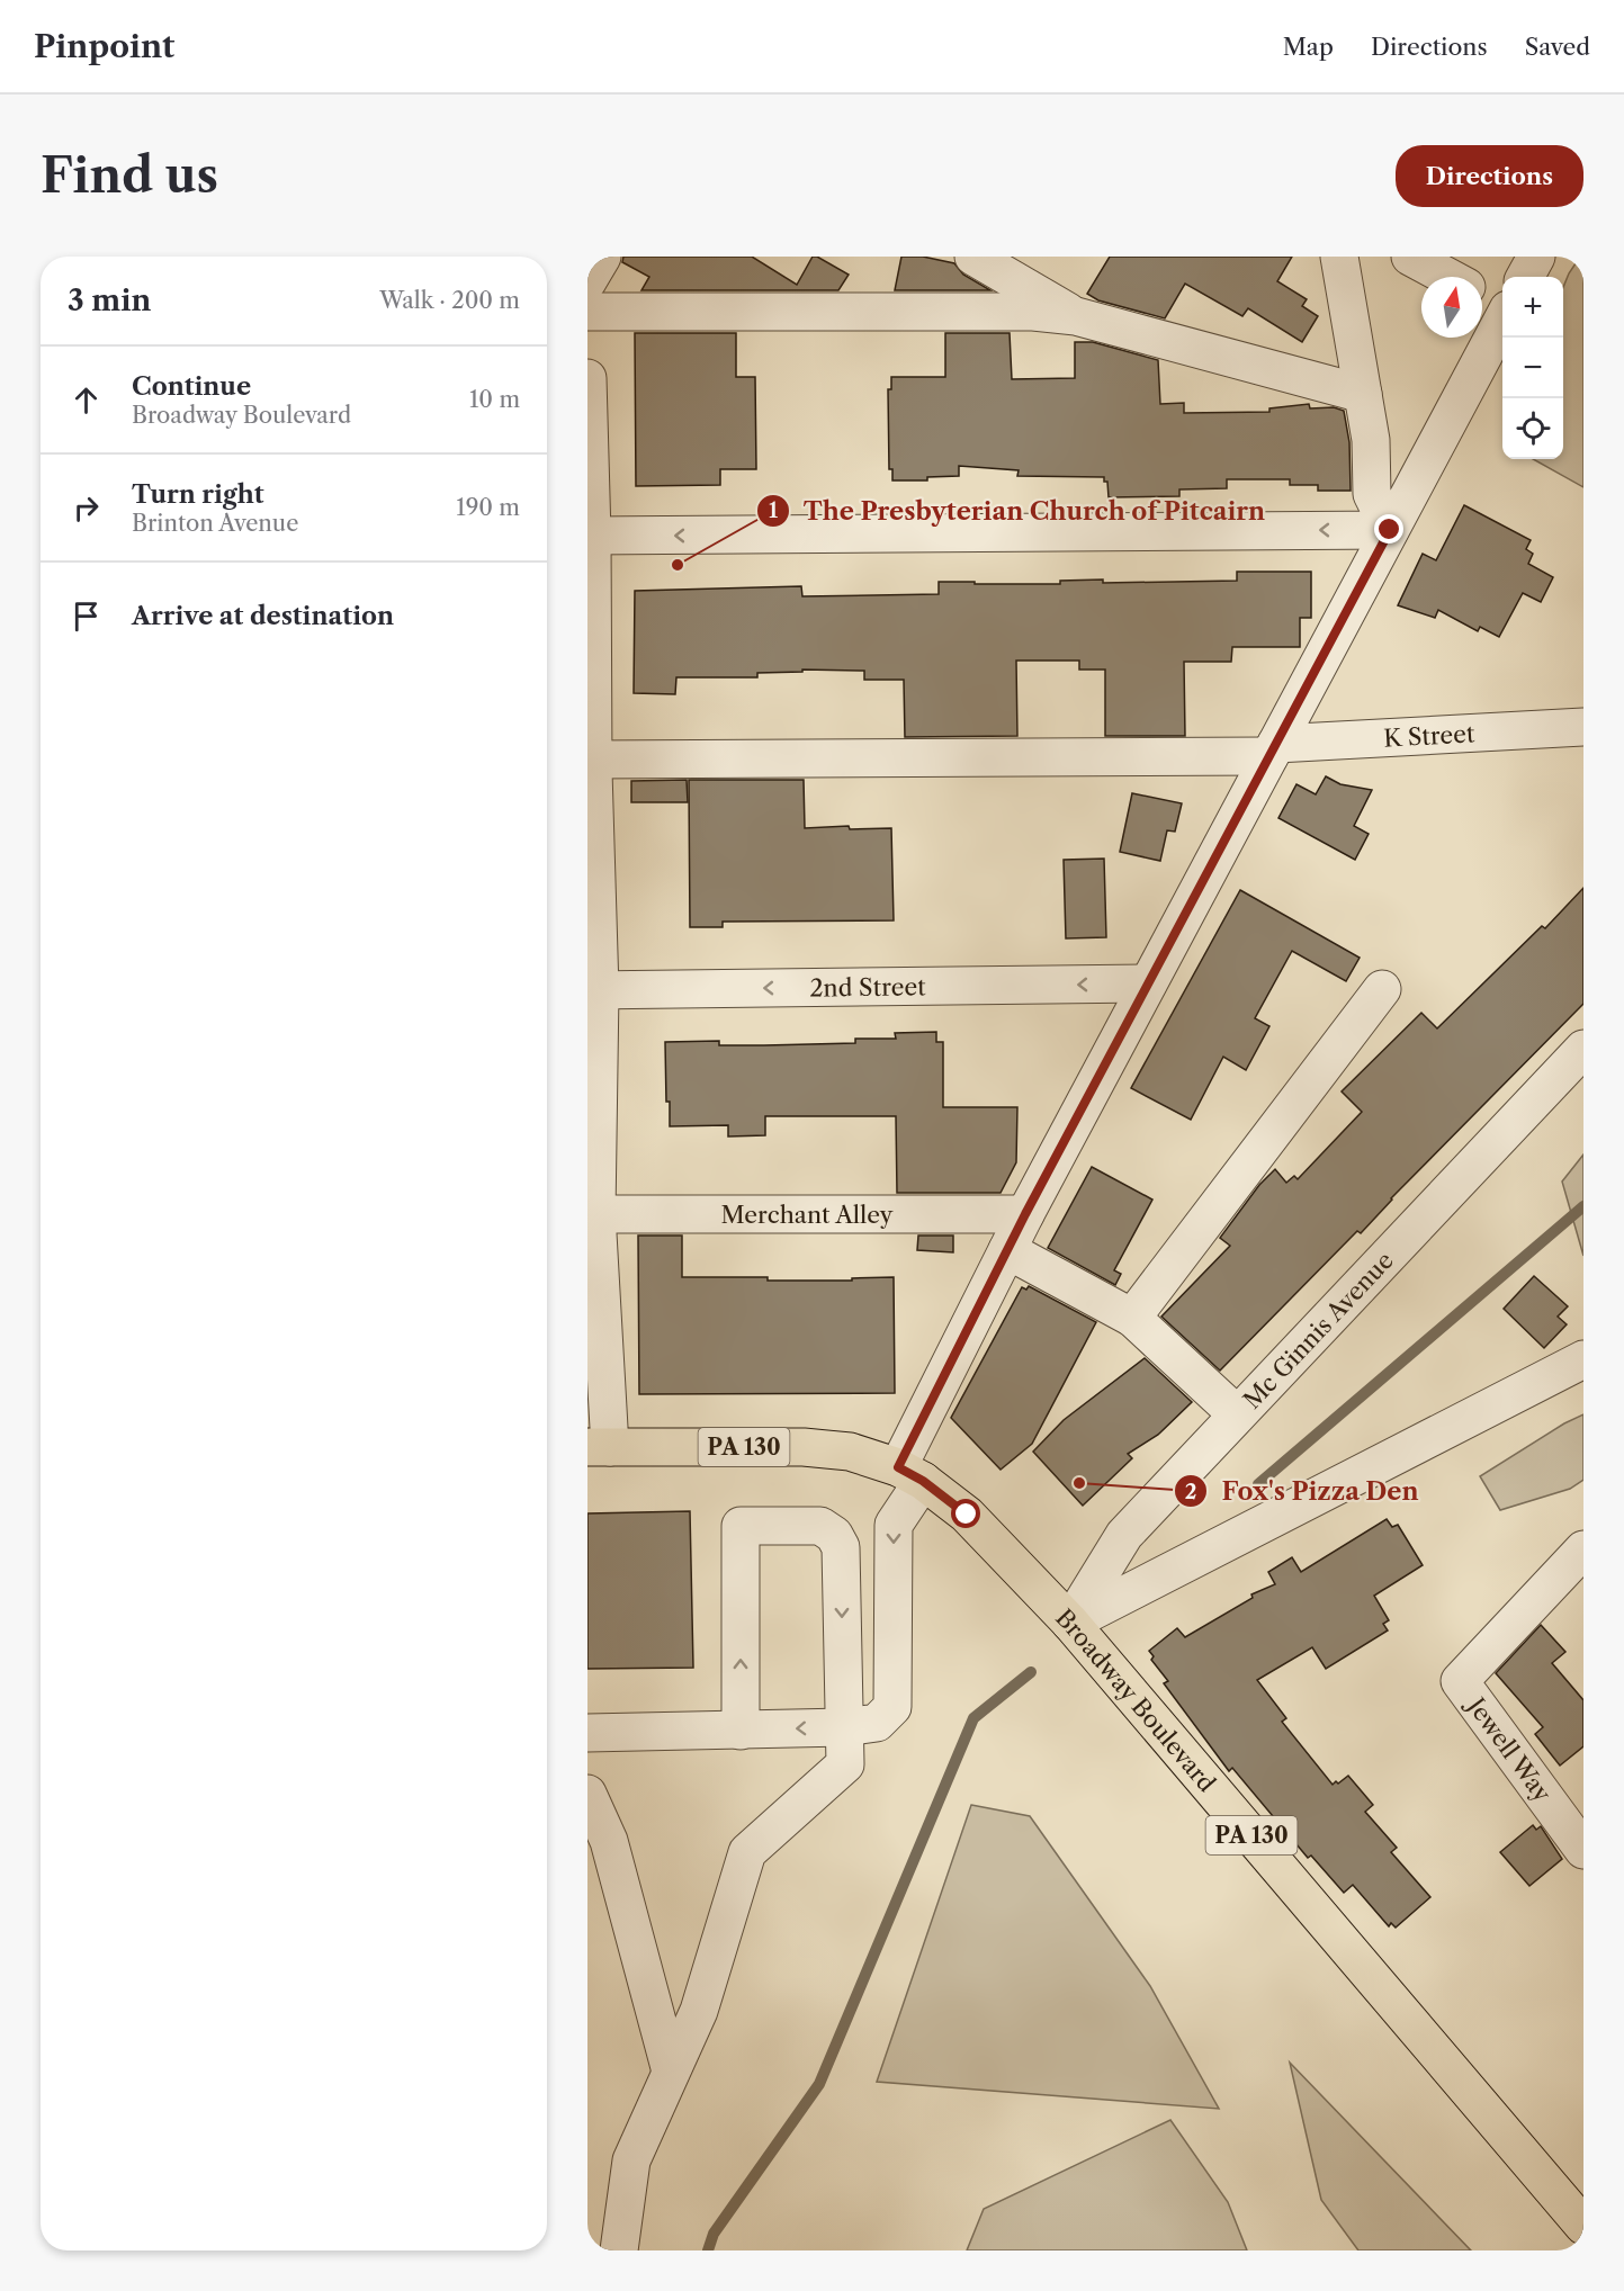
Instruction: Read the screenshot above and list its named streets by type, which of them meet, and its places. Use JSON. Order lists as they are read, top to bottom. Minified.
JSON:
{"streets":{"main road":["PA 130","Broadway Boulevard"],"street":["K Street","2nd Street","Merchant Alley","Mc Ginnis Avenue","Jewell Way"]},"crossings":[["Mc Ginnis Avenue","Broadway Boulevard"]],"one_way":["2nd Street"],"places":["The Presbyterian Church of Pitcairn","Fox's Pizza Den"],"north":"top","page":{"header":"Pinpoint","nav":["Map","Directions","Saved"],"buttons":"Directions","title":"Find us","heading":["3 min","Walk · 200 m"],"map_buttons":["+","−"],"list":[["Continue","Broadway Boulevard","10 m"],["Turn right","Brinton Avenue","190 m"],"Arrive at destination"]}}
